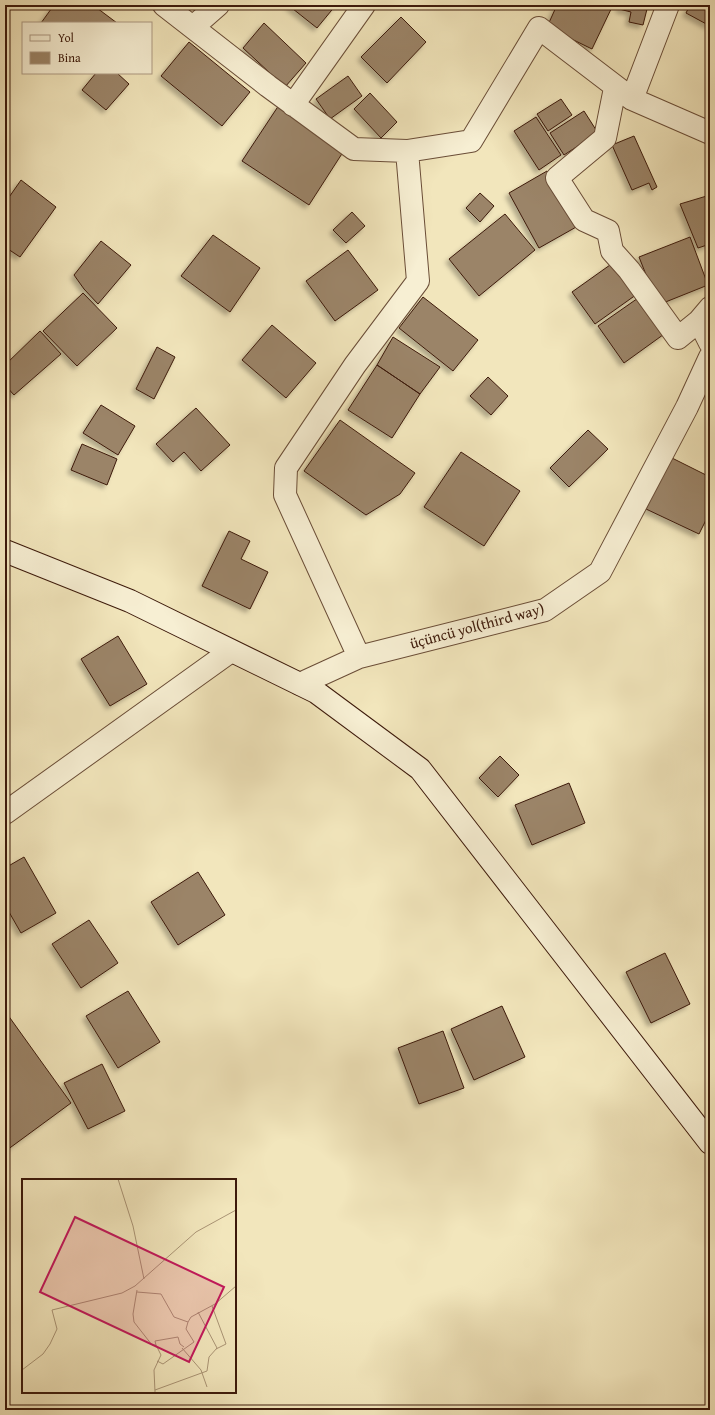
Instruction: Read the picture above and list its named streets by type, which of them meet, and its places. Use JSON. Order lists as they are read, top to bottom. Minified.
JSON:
{"streets":{"street":["üçüncü yol(third way)"]},"legend":["Yol","Bina"]}
